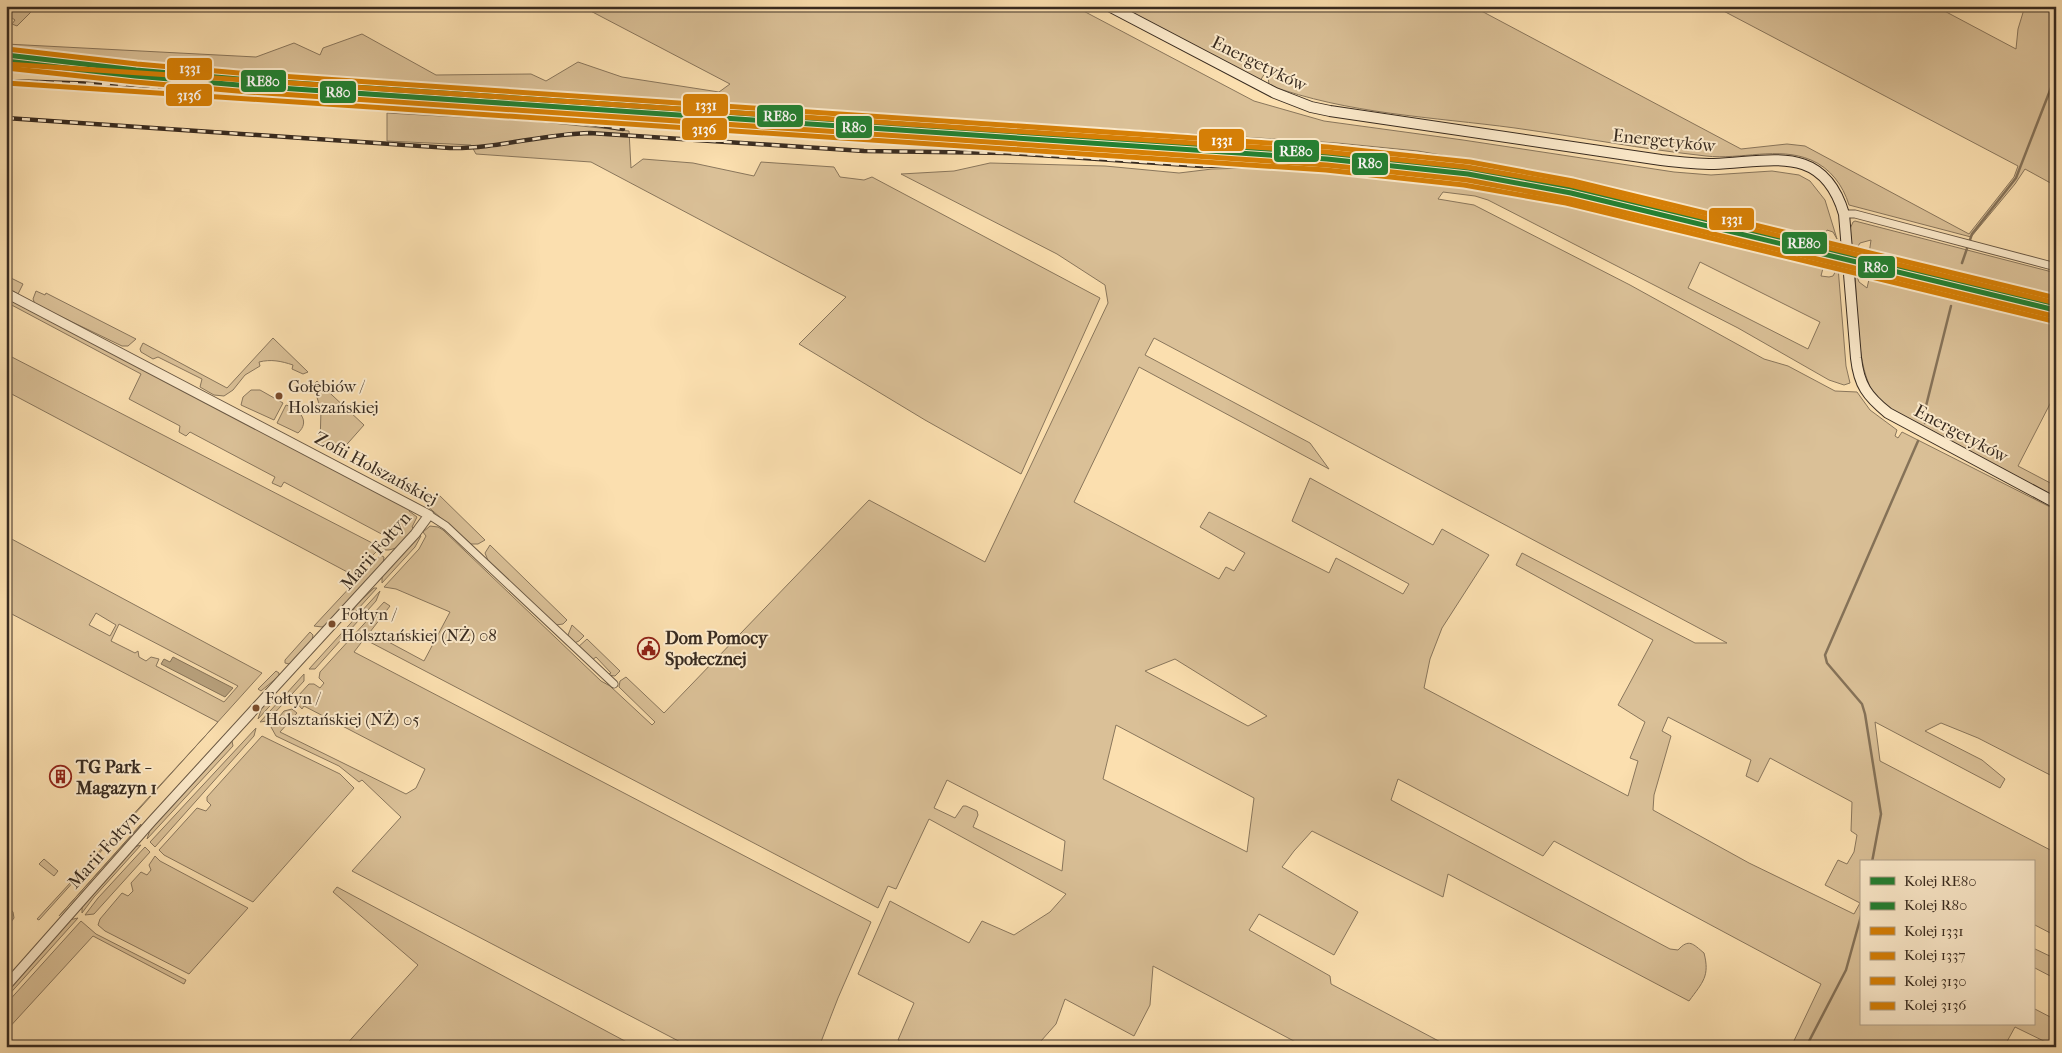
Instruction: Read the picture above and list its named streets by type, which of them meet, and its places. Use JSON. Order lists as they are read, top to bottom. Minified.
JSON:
{"streets":{"main road":["Energetyków"],"street":["Zofii Holszańskiej","Marii Fołtyn"]},"crossings":[["Zofii Holszańskiej","Marii Fołtyn"]],"places":{"other":["Gołębiów / Holszańskiej","Fołtyn / Holsztańskiej (NŻ) 08","Fołtyn / Holsztańskiej (NŻ) 05"],"public building":["Dom Pomocy Społecznej"],"building":["TG Park - Magazyn 1"]},"lines":["rail line 1331","rail line RE80","rail line R80","rail line 3130","rail line 1337","rail line 3136"],"legend":["Kolej RE80","Kolej R80","Kolej 1331","Kolej 1337","Kolej 3130","Kolej 3136"]}
